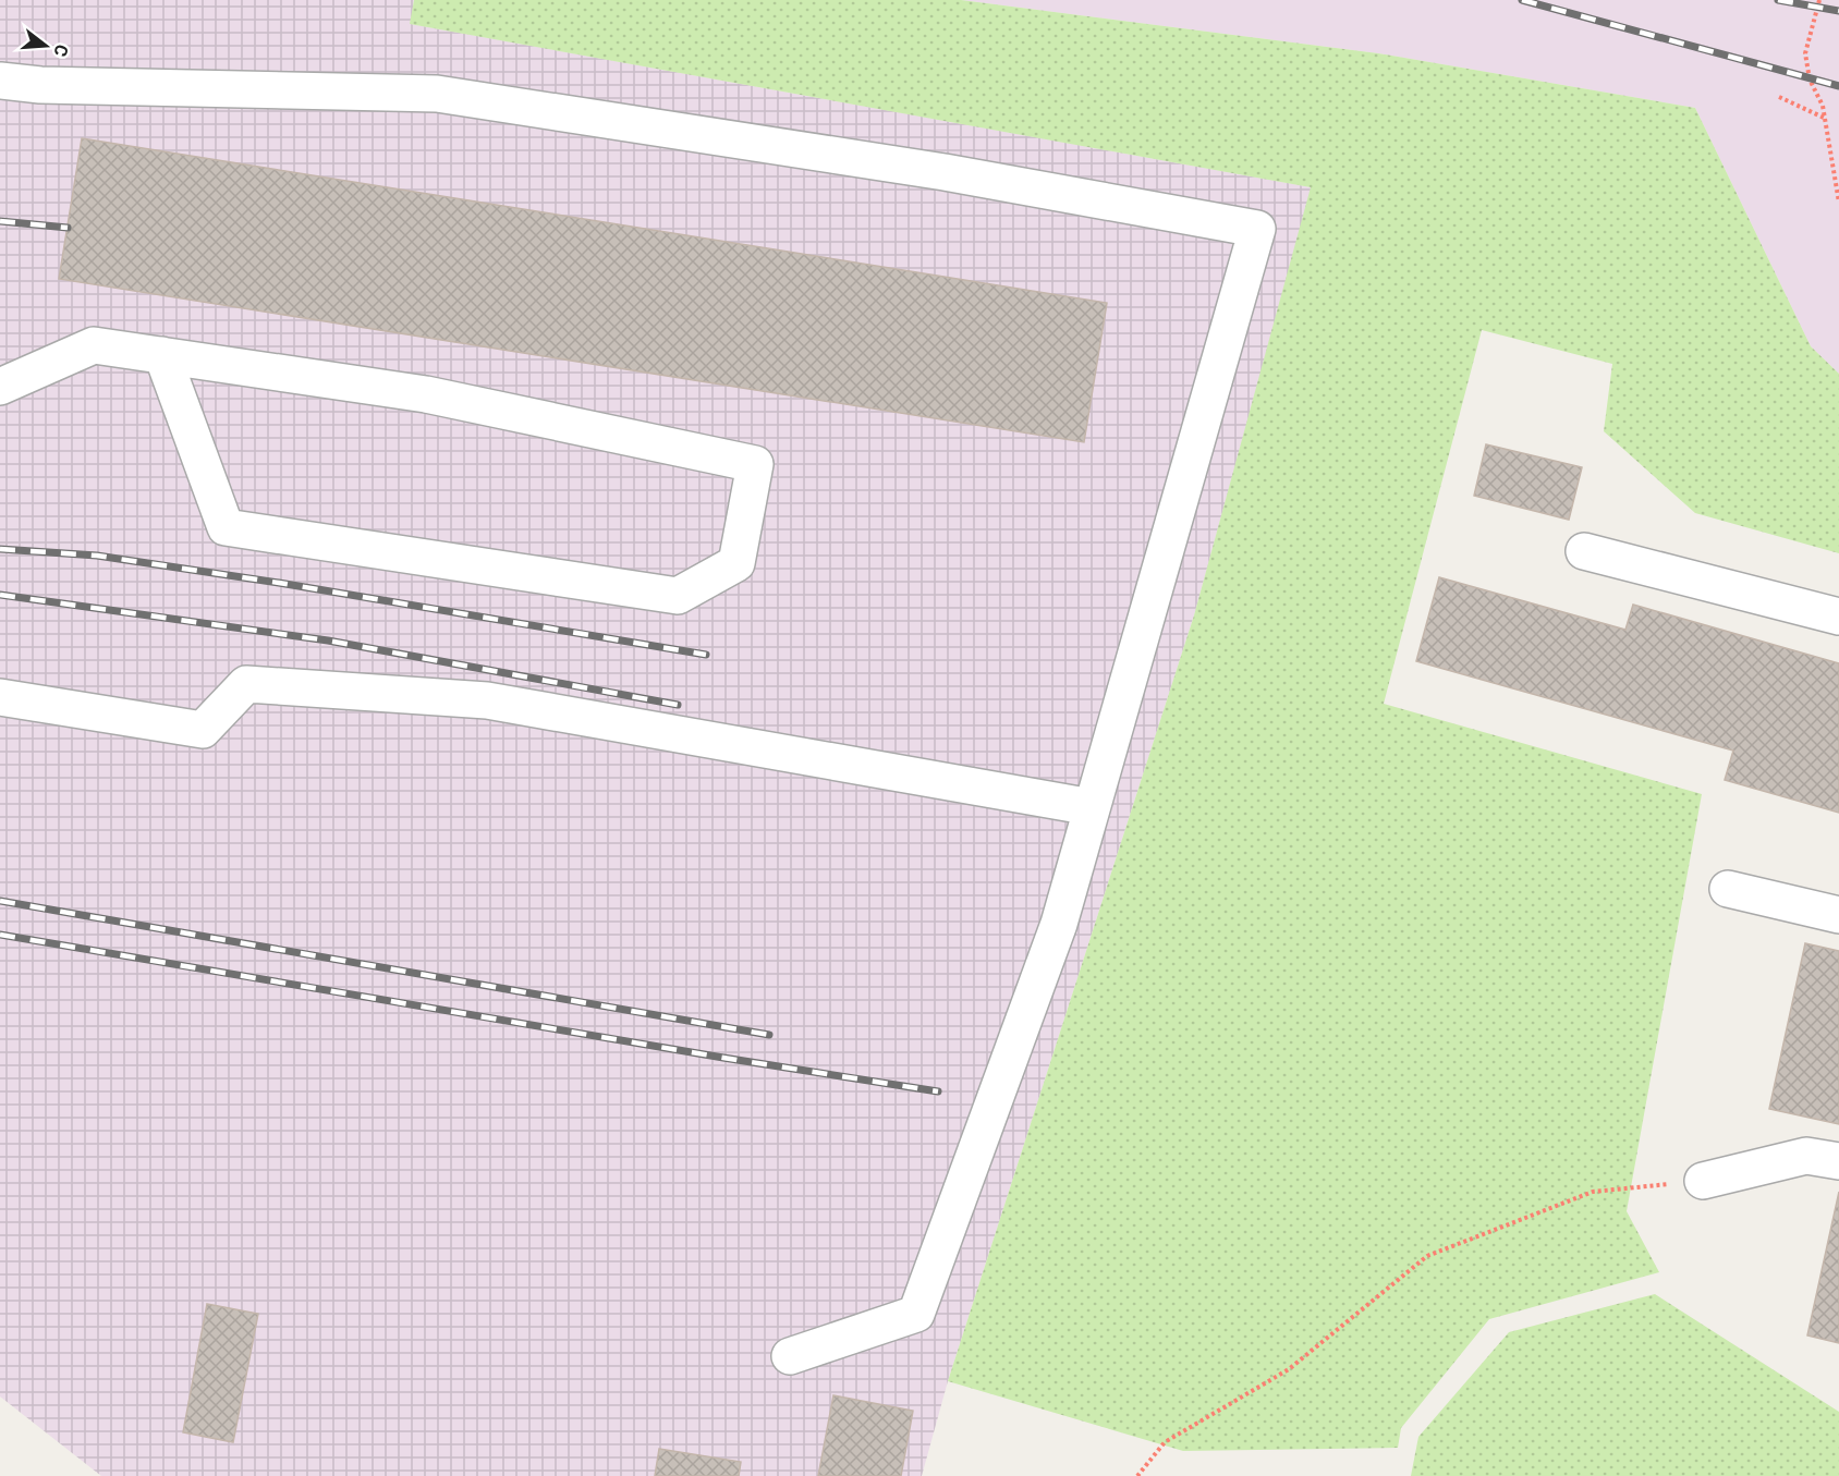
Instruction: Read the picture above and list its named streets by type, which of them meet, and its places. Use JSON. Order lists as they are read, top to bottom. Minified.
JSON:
{"north":"right"}
